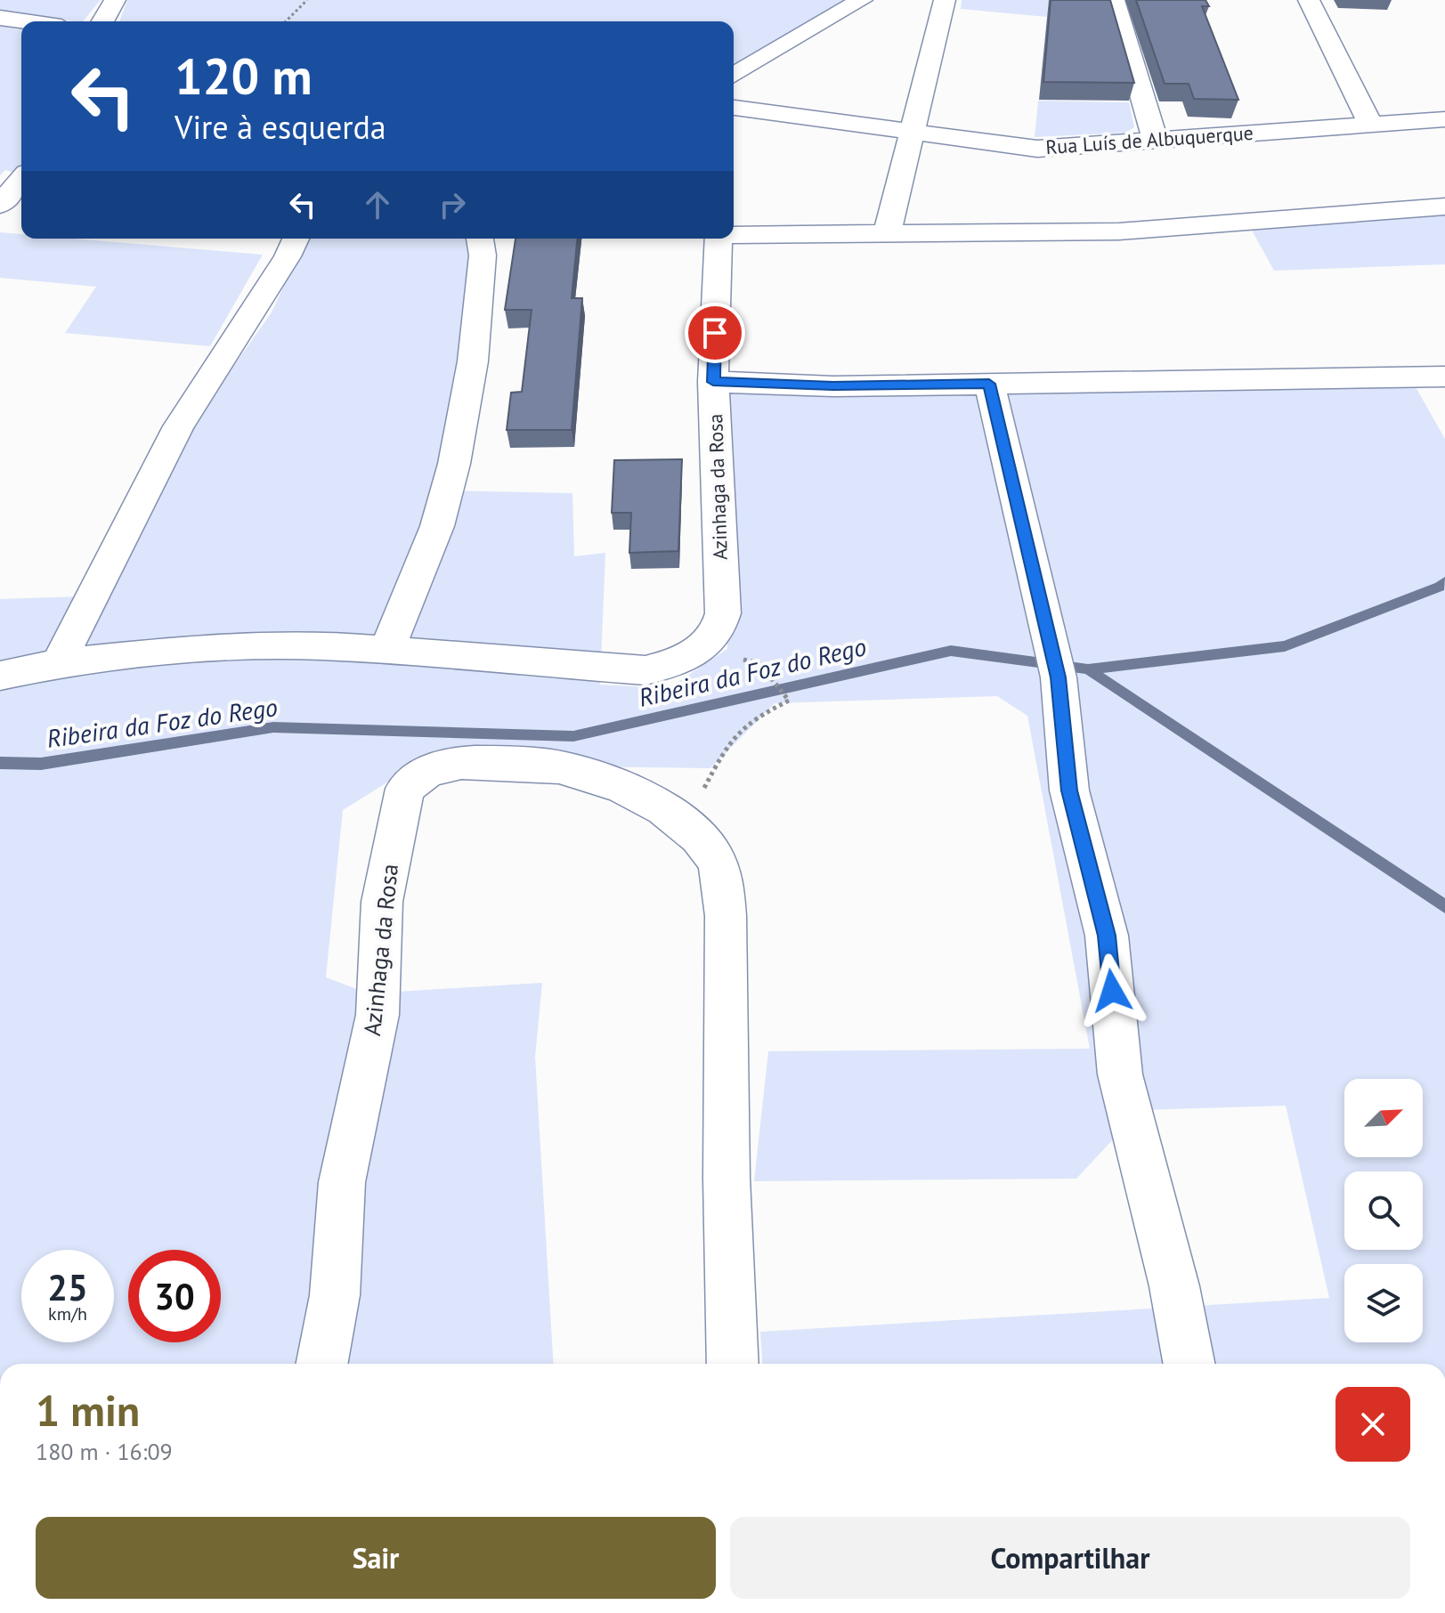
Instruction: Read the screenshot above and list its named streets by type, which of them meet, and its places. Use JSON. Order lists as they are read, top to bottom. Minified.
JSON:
{"streets":{"street":["Rua Luís de Albuquerque","Azinhaga da Rosa"]},"water":["Ribeira da Foz do Rego"],"north":"top right","page":{"turn":["120 m","Vire à esquerda"],"speed":"25 km/h","limit":"30","heading":["1 min","180 m · 16:09"],"buttons":["Sair","Compartilhar"]}}
